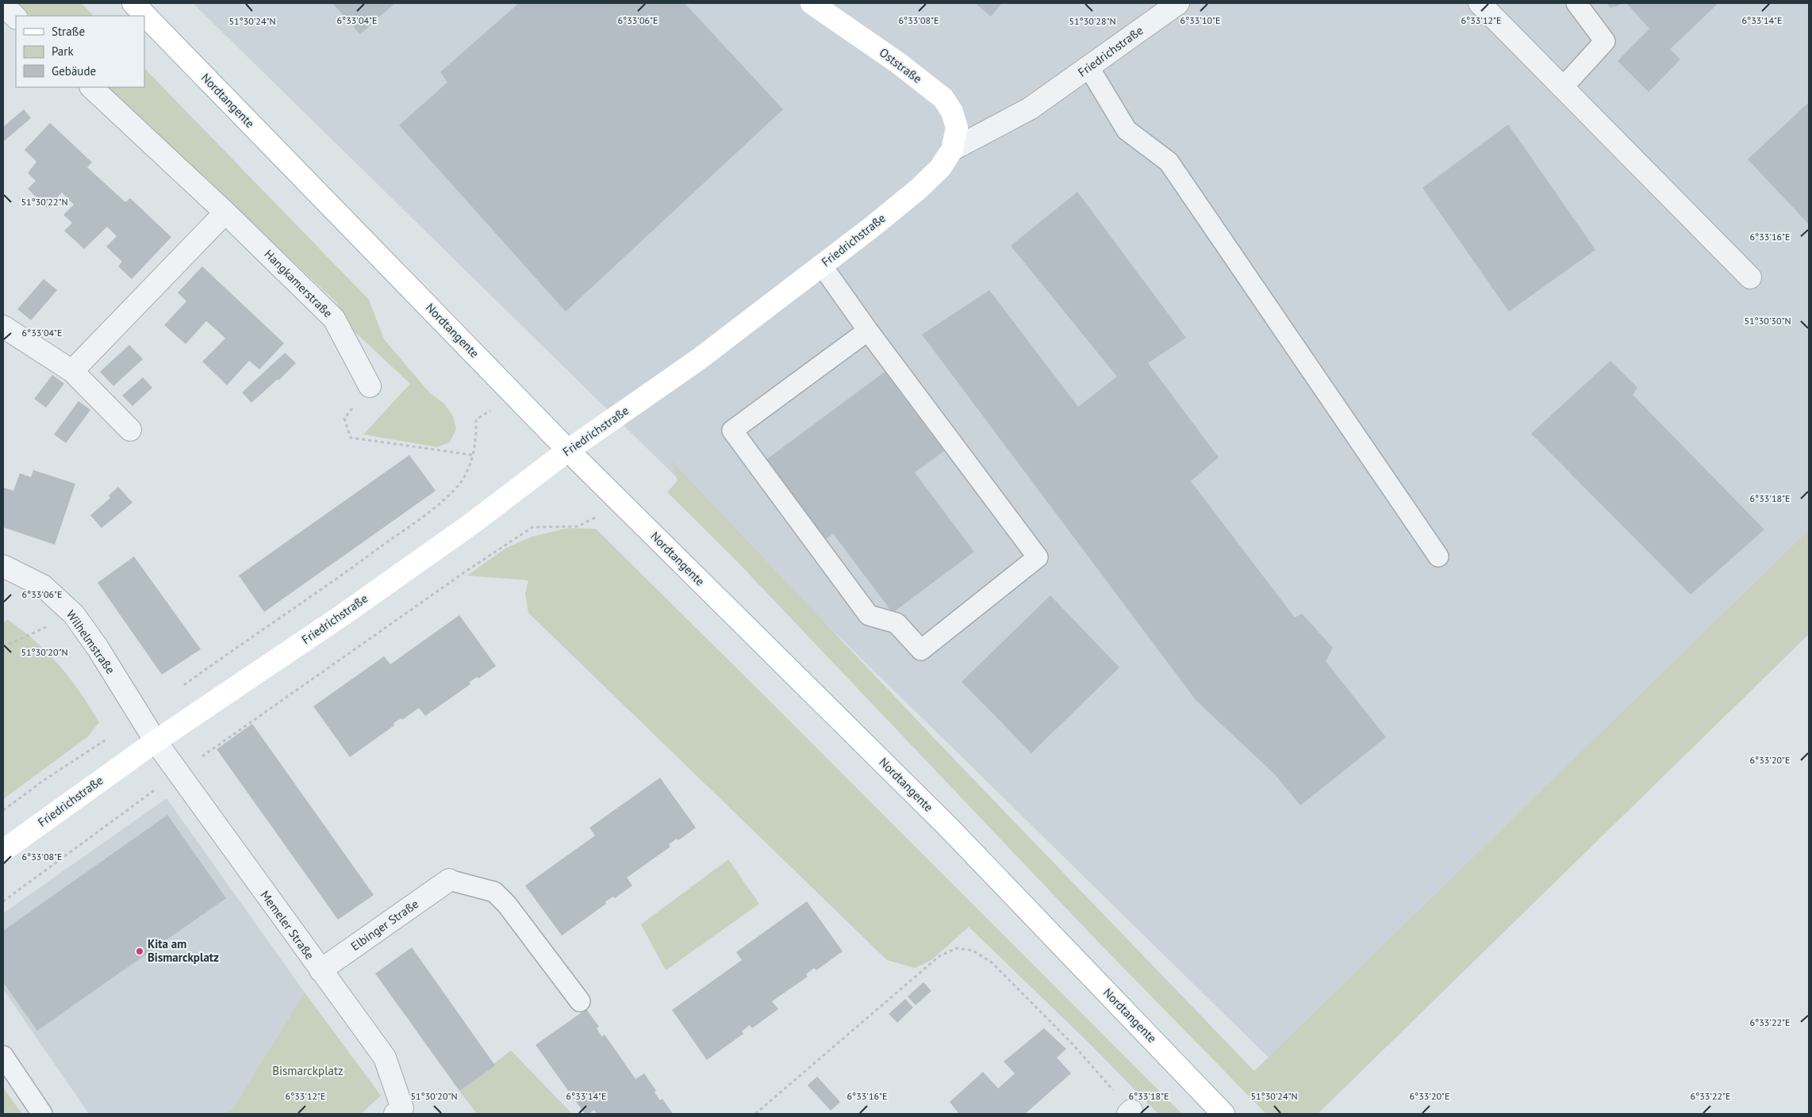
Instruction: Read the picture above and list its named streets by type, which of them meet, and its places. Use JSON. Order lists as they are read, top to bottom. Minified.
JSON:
{"streets":{"main road":["Friedrichstraße","Oststraße","Nordtangente"],"street":["Hangkamerstraße","Wilhelmstraße","Memeler Straße","Elbinger Straße"]},"crossings":[["Friedrichstraße","Oststraße"],["Friedrichstraße","Nordtangente"],["Friedrichstraße","Wilhelmstraße"],["Friedrichstraße","Memeler Straße"],["Wilhelmstraße","Memeler Straße"],["Memeler Straße","Elbinger Straße"]],"parks":["Bismarckplatz"],"places":["Kita am Bismarckplatz"],"legend":["Straße","Park","Gebäude"],"coordinates":["6°33'04\"E","6°33'06\"E","6°33'08\"E","6°33'10\"E","6°33'12\"E","6°33'14\"E","51°30'24\"N","51°30'28\"N","51°30'22\"N","6°33'16\"E","51°30'30\"N","6°33'18\"E","51°30'20\"N","6°33'20\"E","6°33'22\"E"]}
